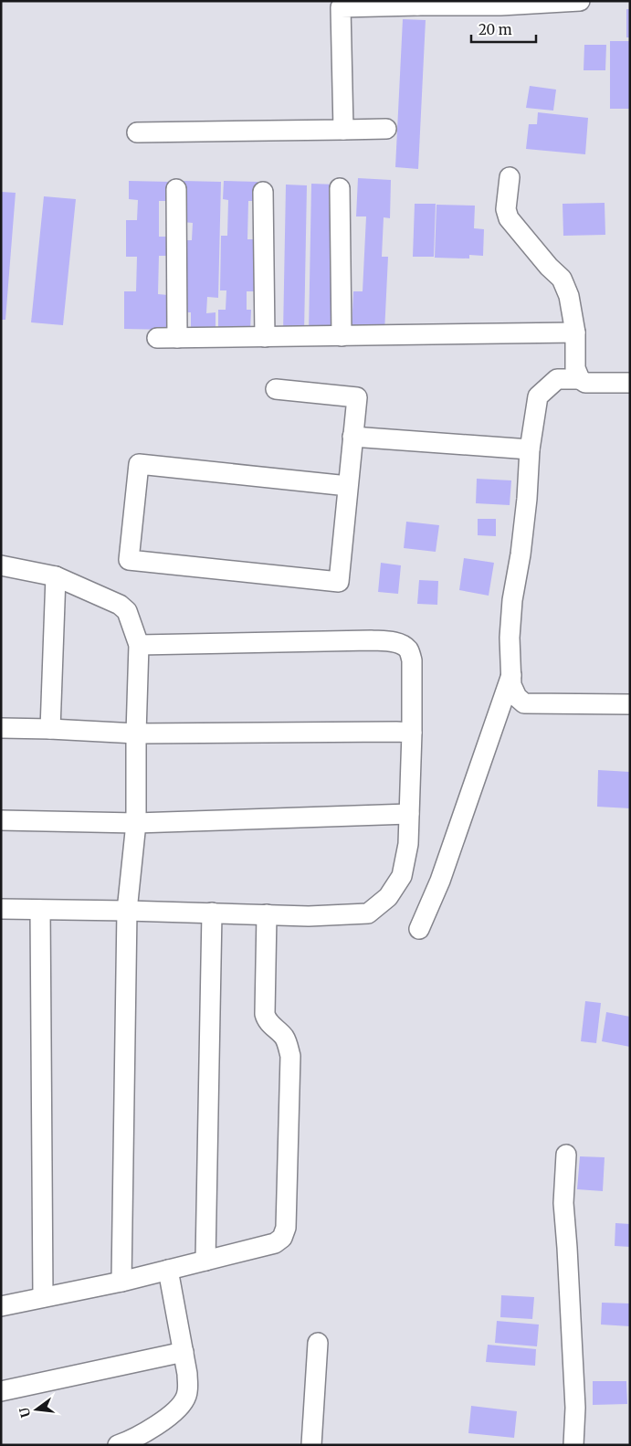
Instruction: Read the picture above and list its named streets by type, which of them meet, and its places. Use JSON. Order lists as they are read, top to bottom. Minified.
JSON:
{"scale_bar":"20 m","north":"left"}
